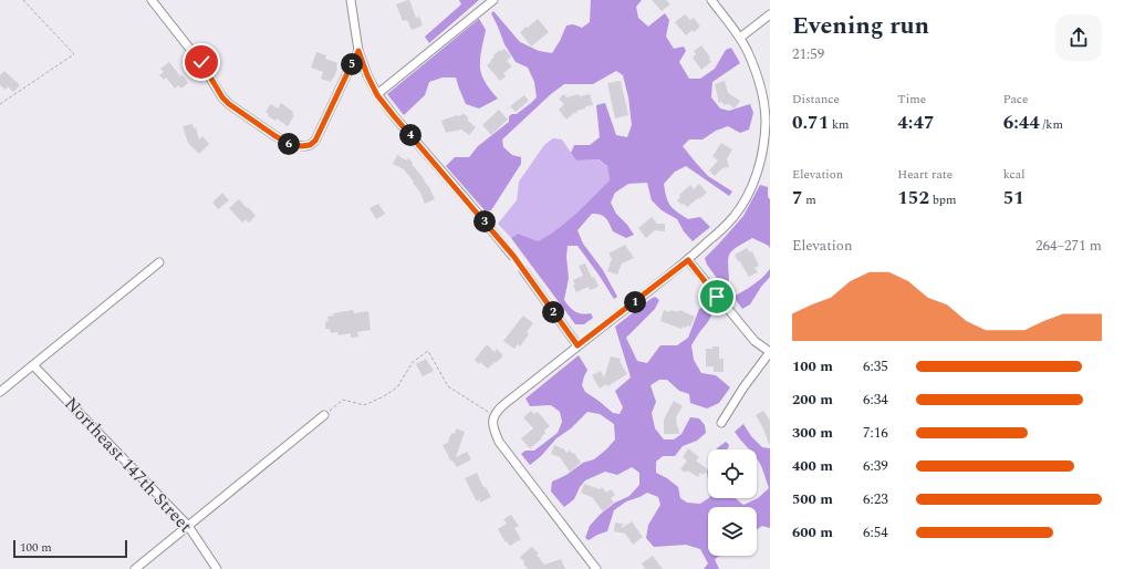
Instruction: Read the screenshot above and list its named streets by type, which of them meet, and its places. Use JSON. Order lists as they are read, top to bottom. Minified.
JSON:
{"streets":{"street":["Northeast 147th Street"]},"scale_bar":"100 m","page":{"heading":["Evening run","21:59"],"pins":["5","4","6","3","1","2"],"stats":[["Distance","0.71 km"],["Time","4:47"],["Pace","6:44 /km"],["Elevation","7 m"],["Heart rate","152 bpm"],["kcal","51"]],"chart":["Elevation","264–271 m"],"list":[{"name":"100 m","note":"6:35"},{"name":"200 m","note":"6:34"},{"name":"300 m","note":"7:16"},{"name":"400 m","note":"6:39"},{"name":"500 m","note":"6:23"},{"name":"600 m","note":"6:54"}],"scale":"100 m"}}
